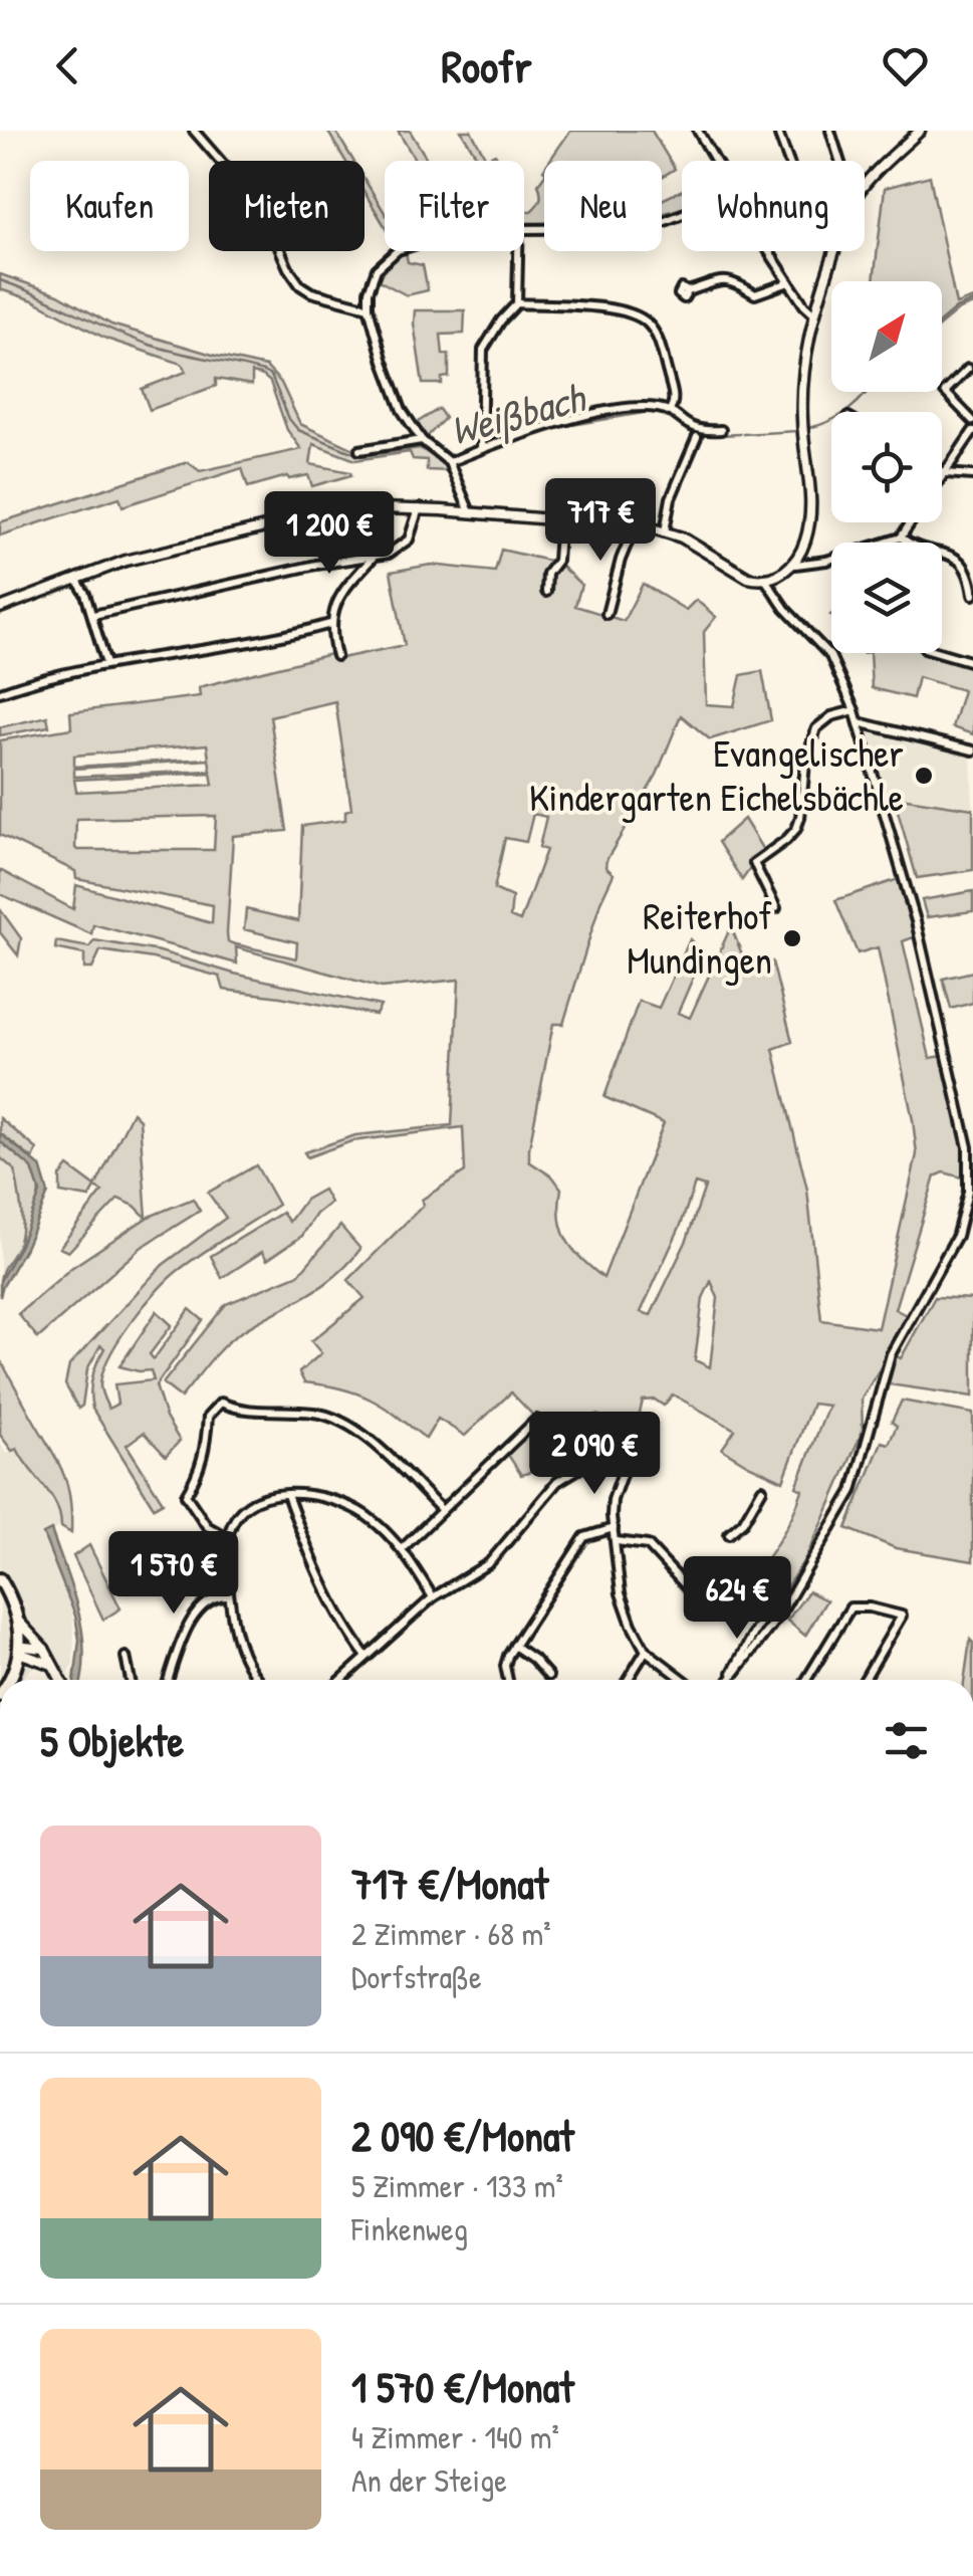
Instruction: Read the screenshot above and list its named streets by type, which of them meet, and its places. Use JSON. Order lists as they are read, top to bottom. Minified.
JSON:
{"water":["Weißbach"],"places":["Evangelischer Kindergarten Eichelsbächle","Reiterhof Mundingen"],"north":"top right","page":{"header":"Roofr","chip":["Kaufen","Mieten","Filter","Neu","Wohnung"],"price":["717 €","1 200 €","2 090 €","1 570 €","624 €"],"heading":"5 Objekte","list":[{"name":"717 €/Monat","note":"2 Zimmer · 68 m² · Dorfstraße"},{"name":"2 090 €/Monat","note":"5 Zimmer · 133 m² · Finkenweg"},{"name":"1 570 €/Monat","note":"4 Zimmer · 140 m² · An der Steige"}]}}
